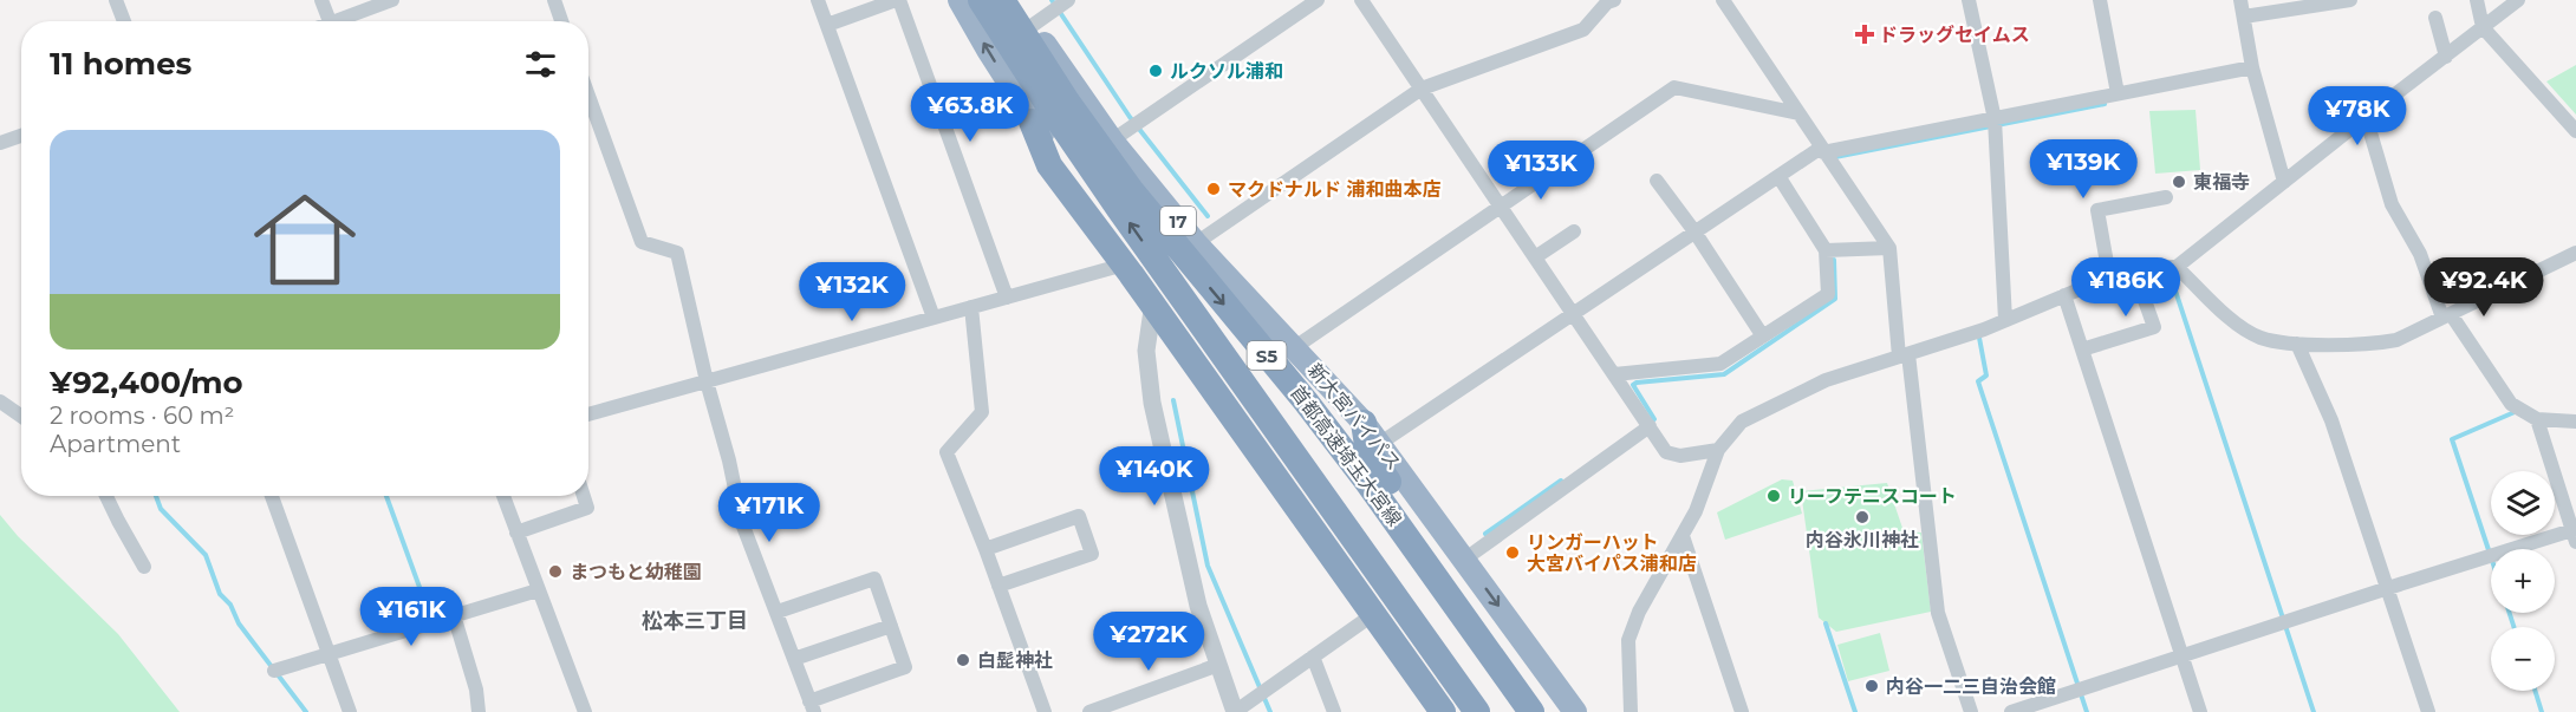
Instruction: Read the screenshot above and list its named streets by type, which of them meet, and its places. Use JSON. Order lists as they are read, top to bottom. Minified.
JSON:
{"streets":{"highway":["17","S5","新大宮バイパス","首都高速埼玉大宮線"]},"crossings":[["17","新大宮バイパス"],["17","首都高速埼玉大宮線"]],"districts":["松本三丁目"],"places":{"health":["ドラッグセイムス"],"other":["ルクソル浦和","東福寺","マクドナルド 浦和曲本店","リーフテニスコート","内谷氷川神社","リンガーハット 大宮バイパス浦和店","まつもと幼稚園","白髭神社","内谷一二三自治会館"]},"page":{"heading":"11 homes","price":["¥63.8K","¥78K","¥139K","¥133K","¥186K","¥92.4K","¥132K","¥140K","¥171K","¥161K","¥272K"],"list":[{"name":"¥92,400/mo","note":"2 rooms · 60 m² · Apartment"}],"map_buttons":["+","−"]}}
